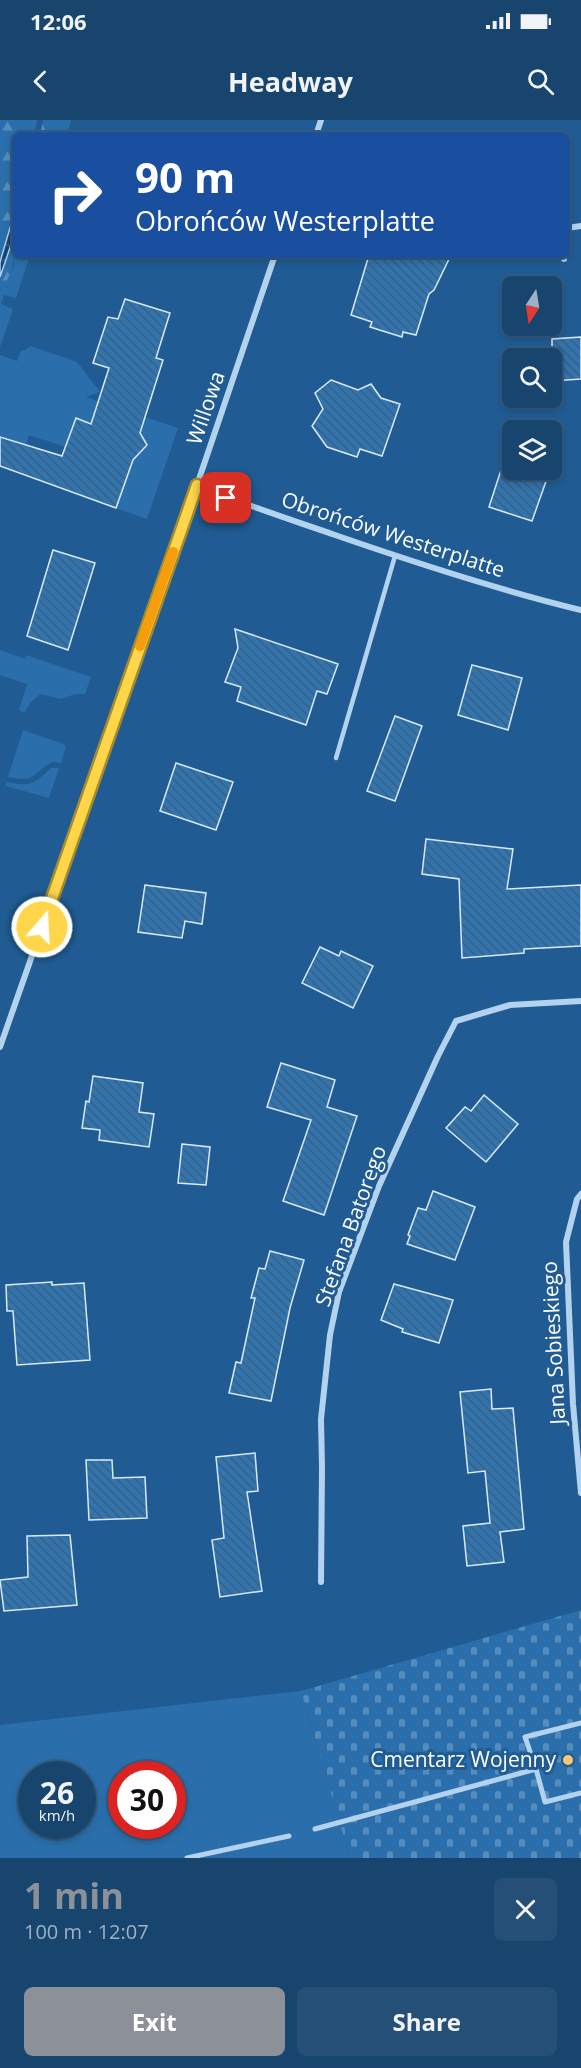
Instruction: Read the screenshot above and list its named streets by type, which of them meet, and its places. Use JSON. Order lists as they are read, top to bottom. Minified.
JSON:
{"streets":{"street":["Willowa","Obrońców Westerplatte","Stefana Batorego","Jana Sobieskiego"]},"crossings":[["Willowa","Obrońców Westerplatte"]],"places":["Cmentarz Wojenny"],"north":"bottom","page":{"status":"12:06","header":"Headway","turn":["90 m","Obrońców Westerplatte"],"speed":"26 km/h","limit":"30","heading":["1 min","100 m · 12:07"],"buttons":["Exit","Share"]}}
